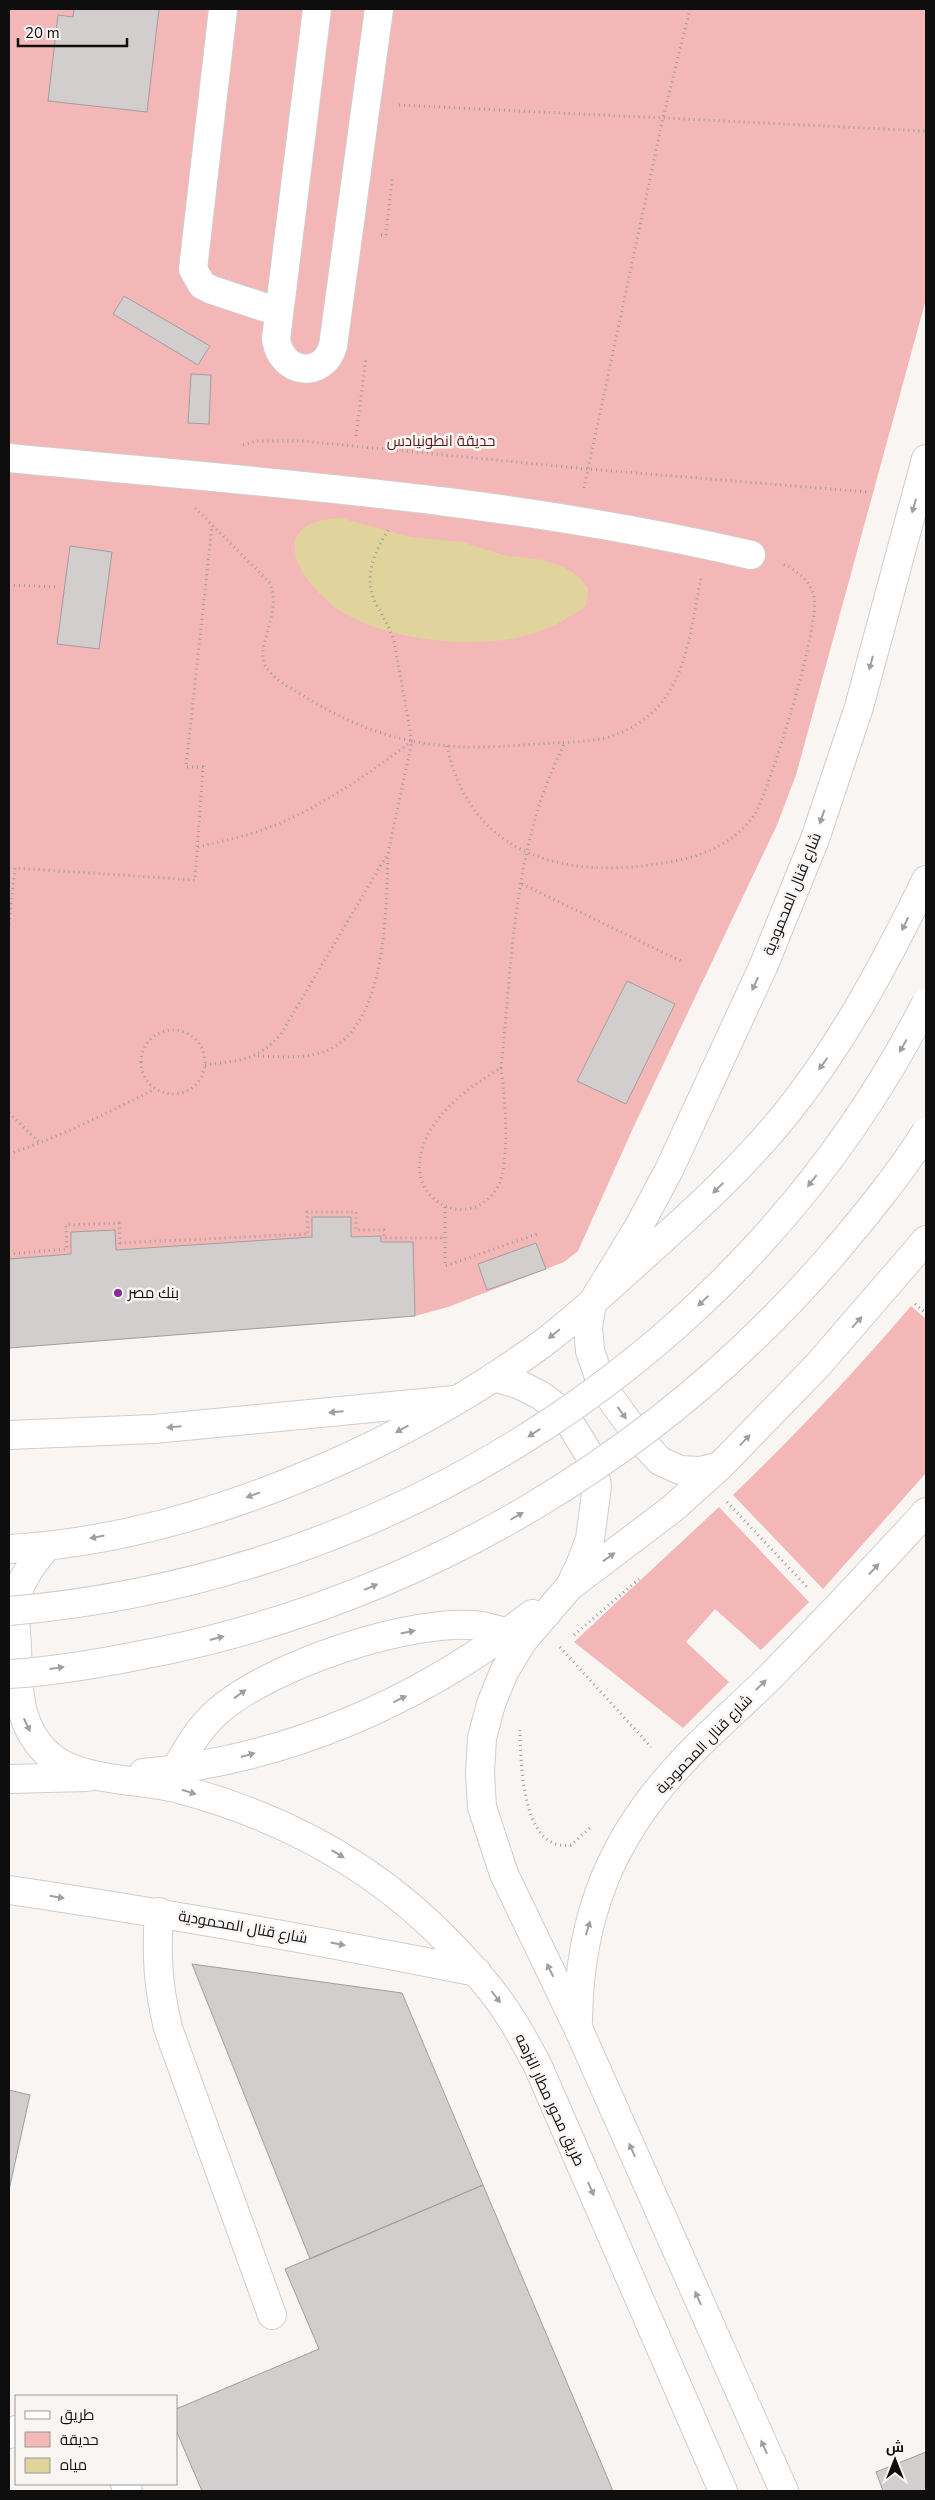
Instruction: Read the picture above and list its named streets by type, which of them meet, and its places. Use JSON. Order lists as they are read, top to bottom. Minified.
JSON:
{"streets":{"main road":["شارع قنال المحمودية","طريق محور مطار النزهه"]},"crossings":[["شارع قنال المحمودية","طريق محور مطار النزهه"]],"parks":["حديقة انطونيادس"],"places":["بنك مصر"],"legend":["طريق","حديقة","مياه"],"scale_bar":"20 m","north":"top"}
